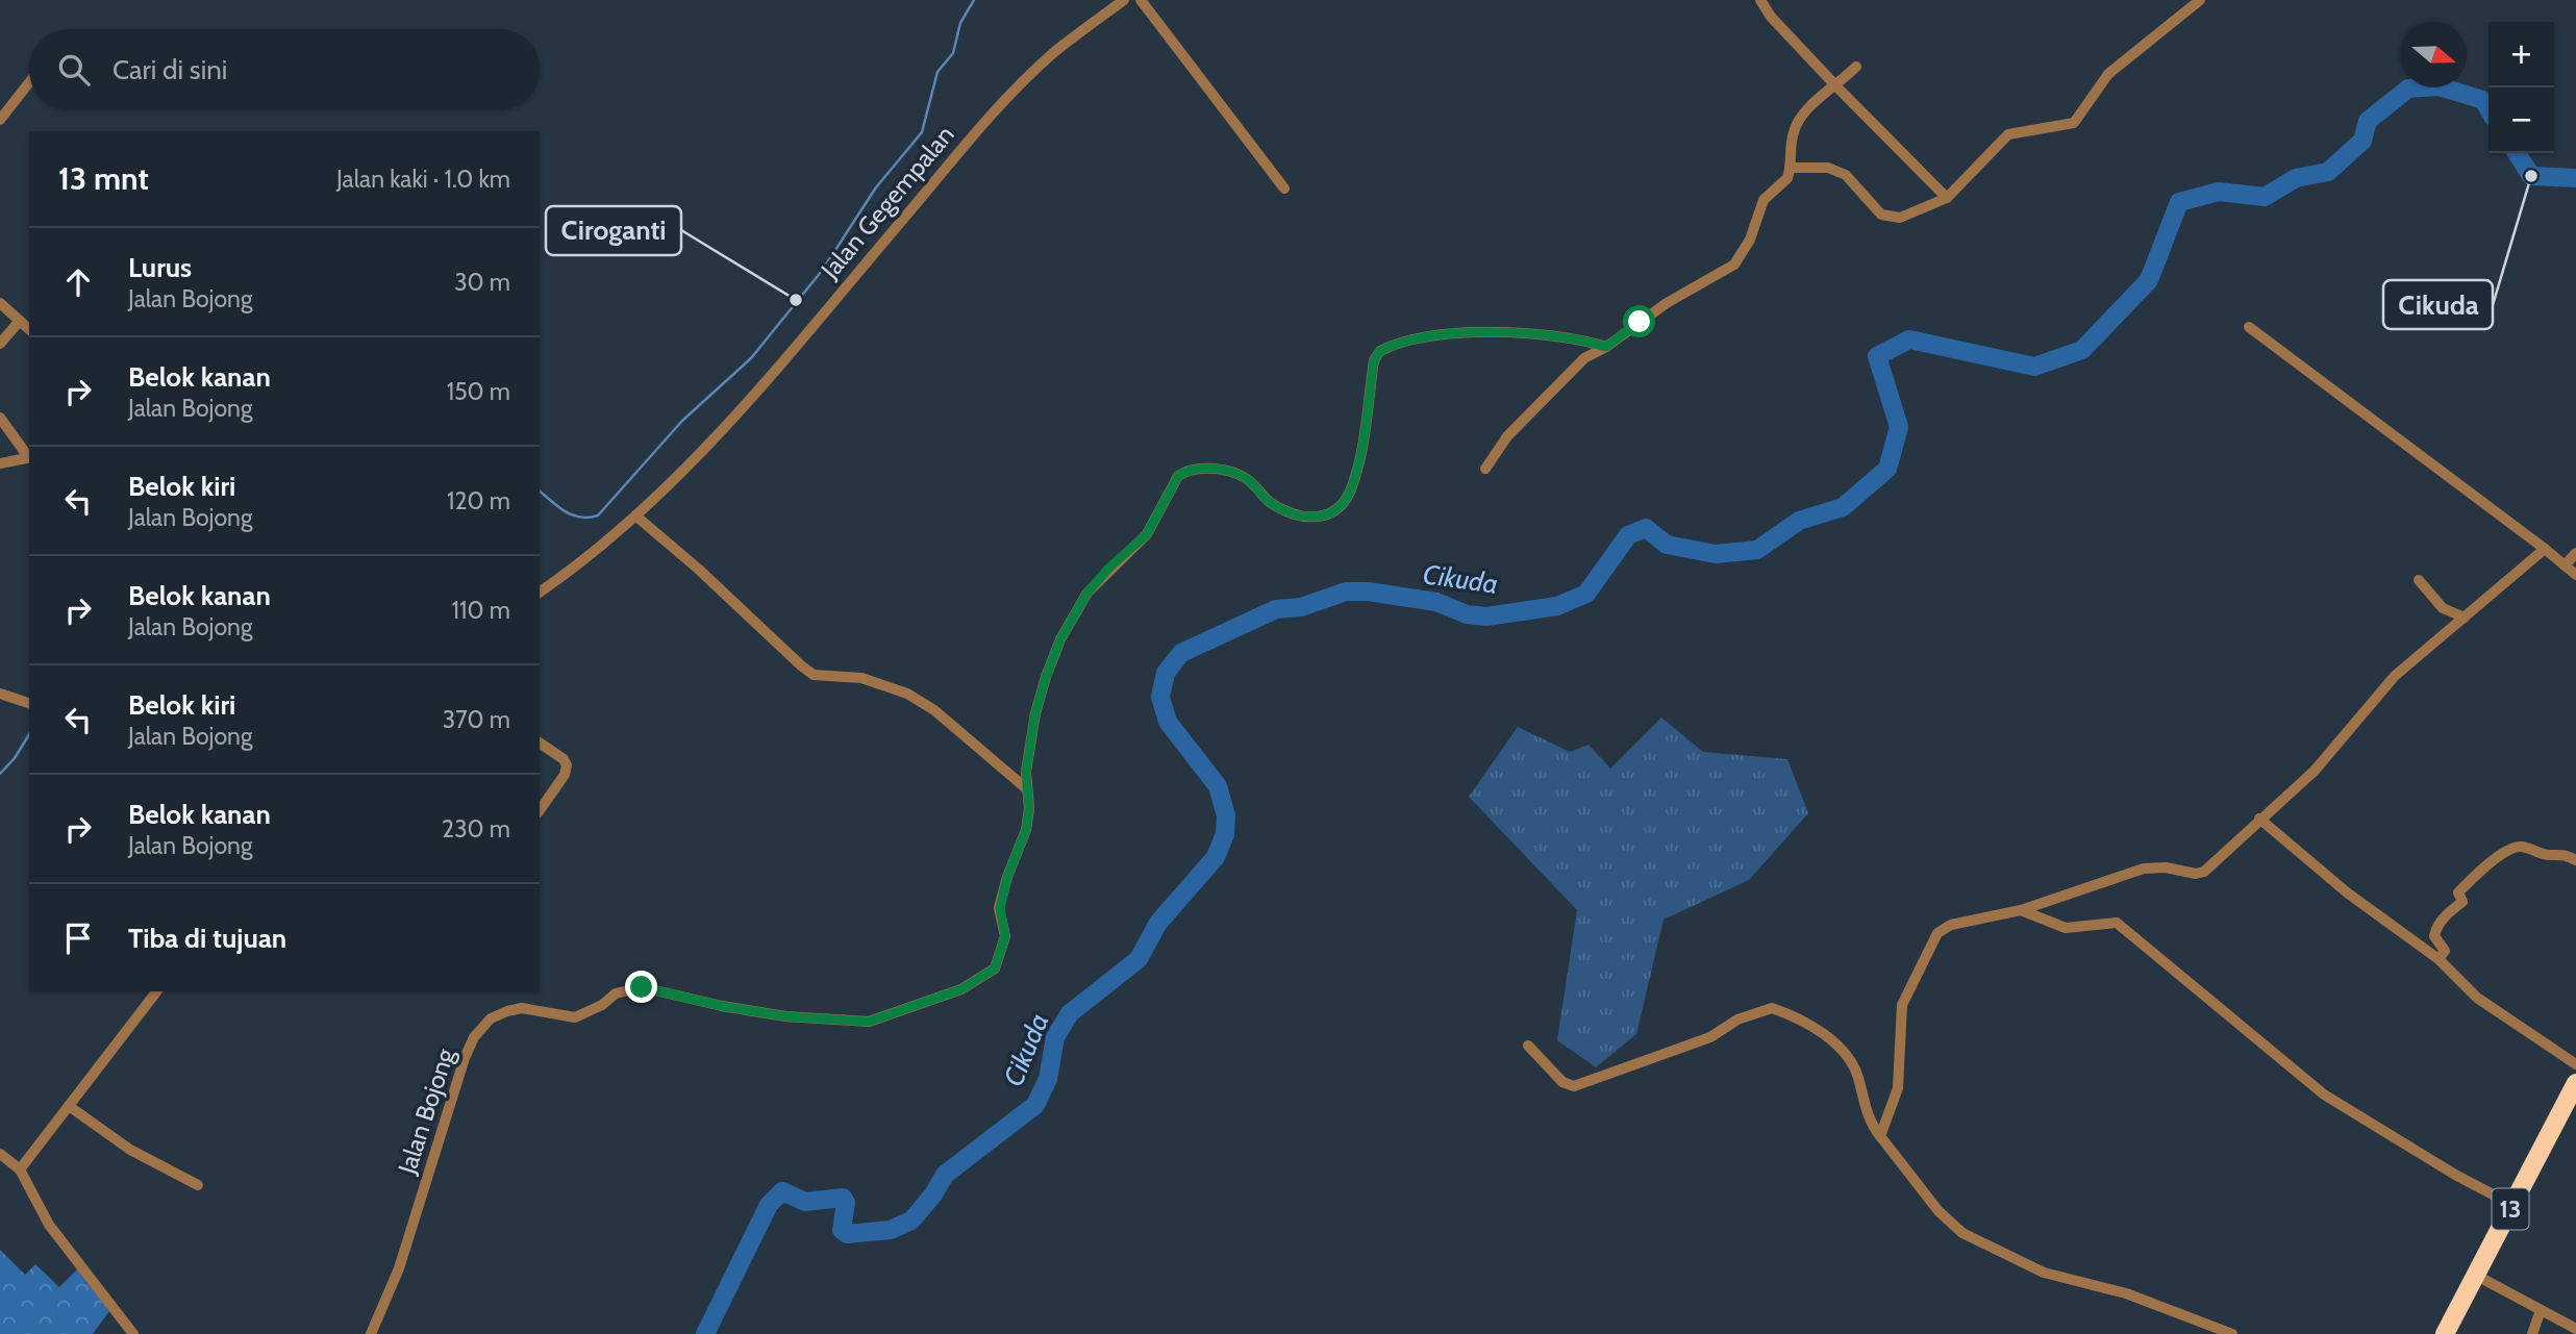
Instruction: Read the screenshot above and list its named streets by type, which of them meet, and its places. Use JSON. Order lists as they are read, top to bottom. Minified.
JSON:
{"streets":{"highway":["13"],"street":["Jalan Gegempalan","Jalan Bojong"]},"water":["Cikuda"],"places":["Cikuda","Ciroganti"],"north":"right","page":{"map_buttons":["+","−"],"search":"Cari di sini","heading":["13 mnt","Jalan kaki · 1.0 km"],"list":[["Lurus","Jalan Bojong","30 m"],["Belok kanan","Jalan Bojong","150 m"],["Belok kiri","Jalan Bojong","120 m"],["Belok kanan","Jalan Bojong","110 m"],["Belok kiri","Jalan Bojong","370 m"],["Belok kanan","Jalan Bojong","230 m"],"Tiba di tujuan"]}}
